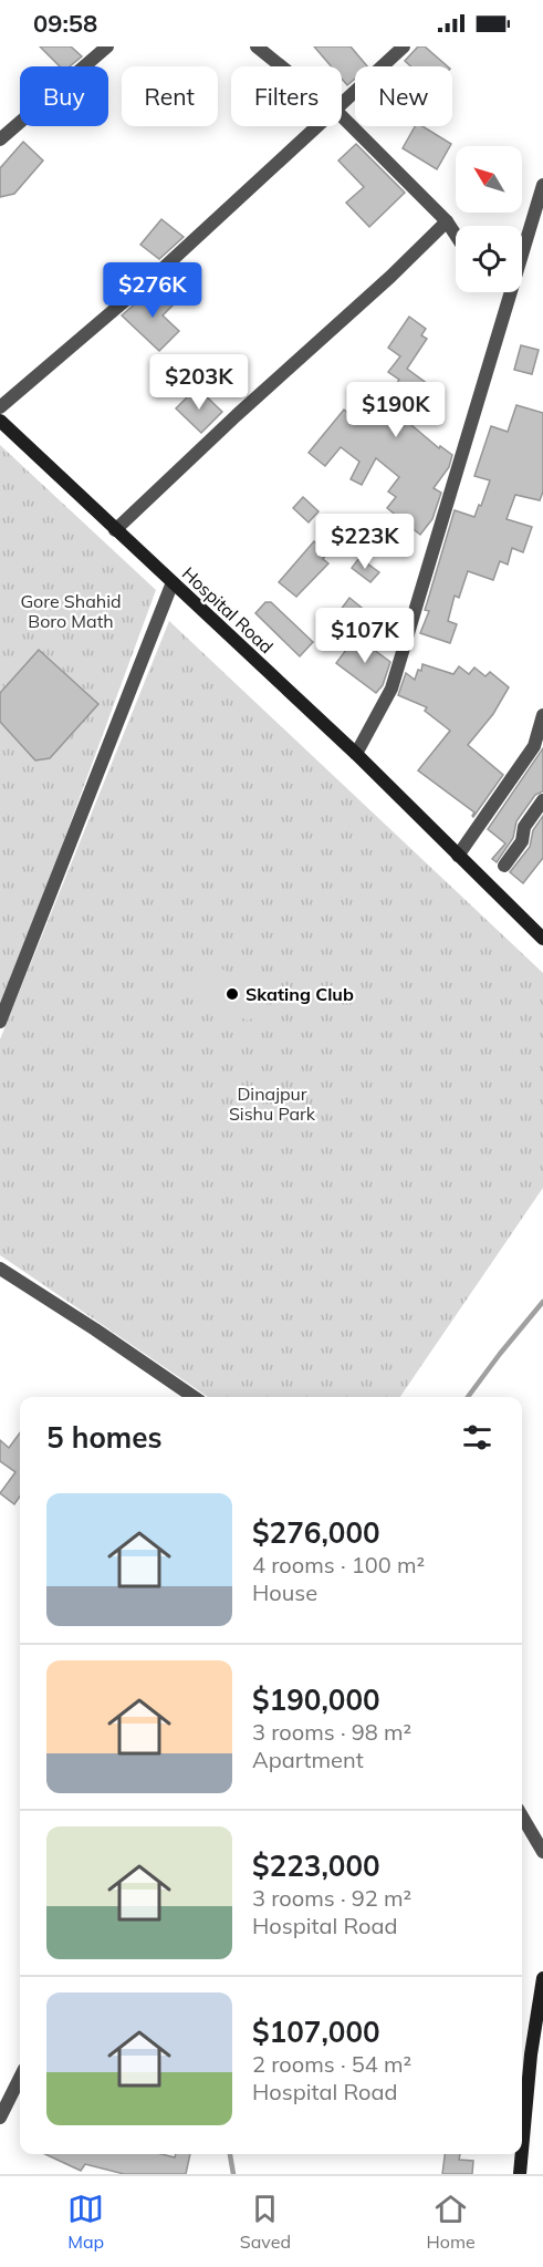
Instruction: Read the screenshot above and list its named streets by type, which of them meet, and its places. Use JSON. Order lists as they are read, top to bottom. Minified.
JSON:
{"streets":{"main road":["Hospital Road"]},"parks":["Gore Shahid Boro Math","Dinajpur Sishu Park"],"places":["Skating Club"],"north":"top left","page":{"status":"09:58","chip":["Buy","Rent","Filters","New"],"price":["$276K","$203K","$190K","$223K","$107K"],"heading":"5 homes","list":[{"name":"$276,000","note":"4 rooms · 100 m² · House"},{"name":"$190,000","note":"3 rooms · 98 m² · Apartment"},{"name":"$223,000","note":"3 rooms · 92 m² · Hospital Road"},{"name":"$107,000","note":"2 rooms · 54 m² · Hospital Road"}],"tabs":["Map","Saved","Home"]}}
